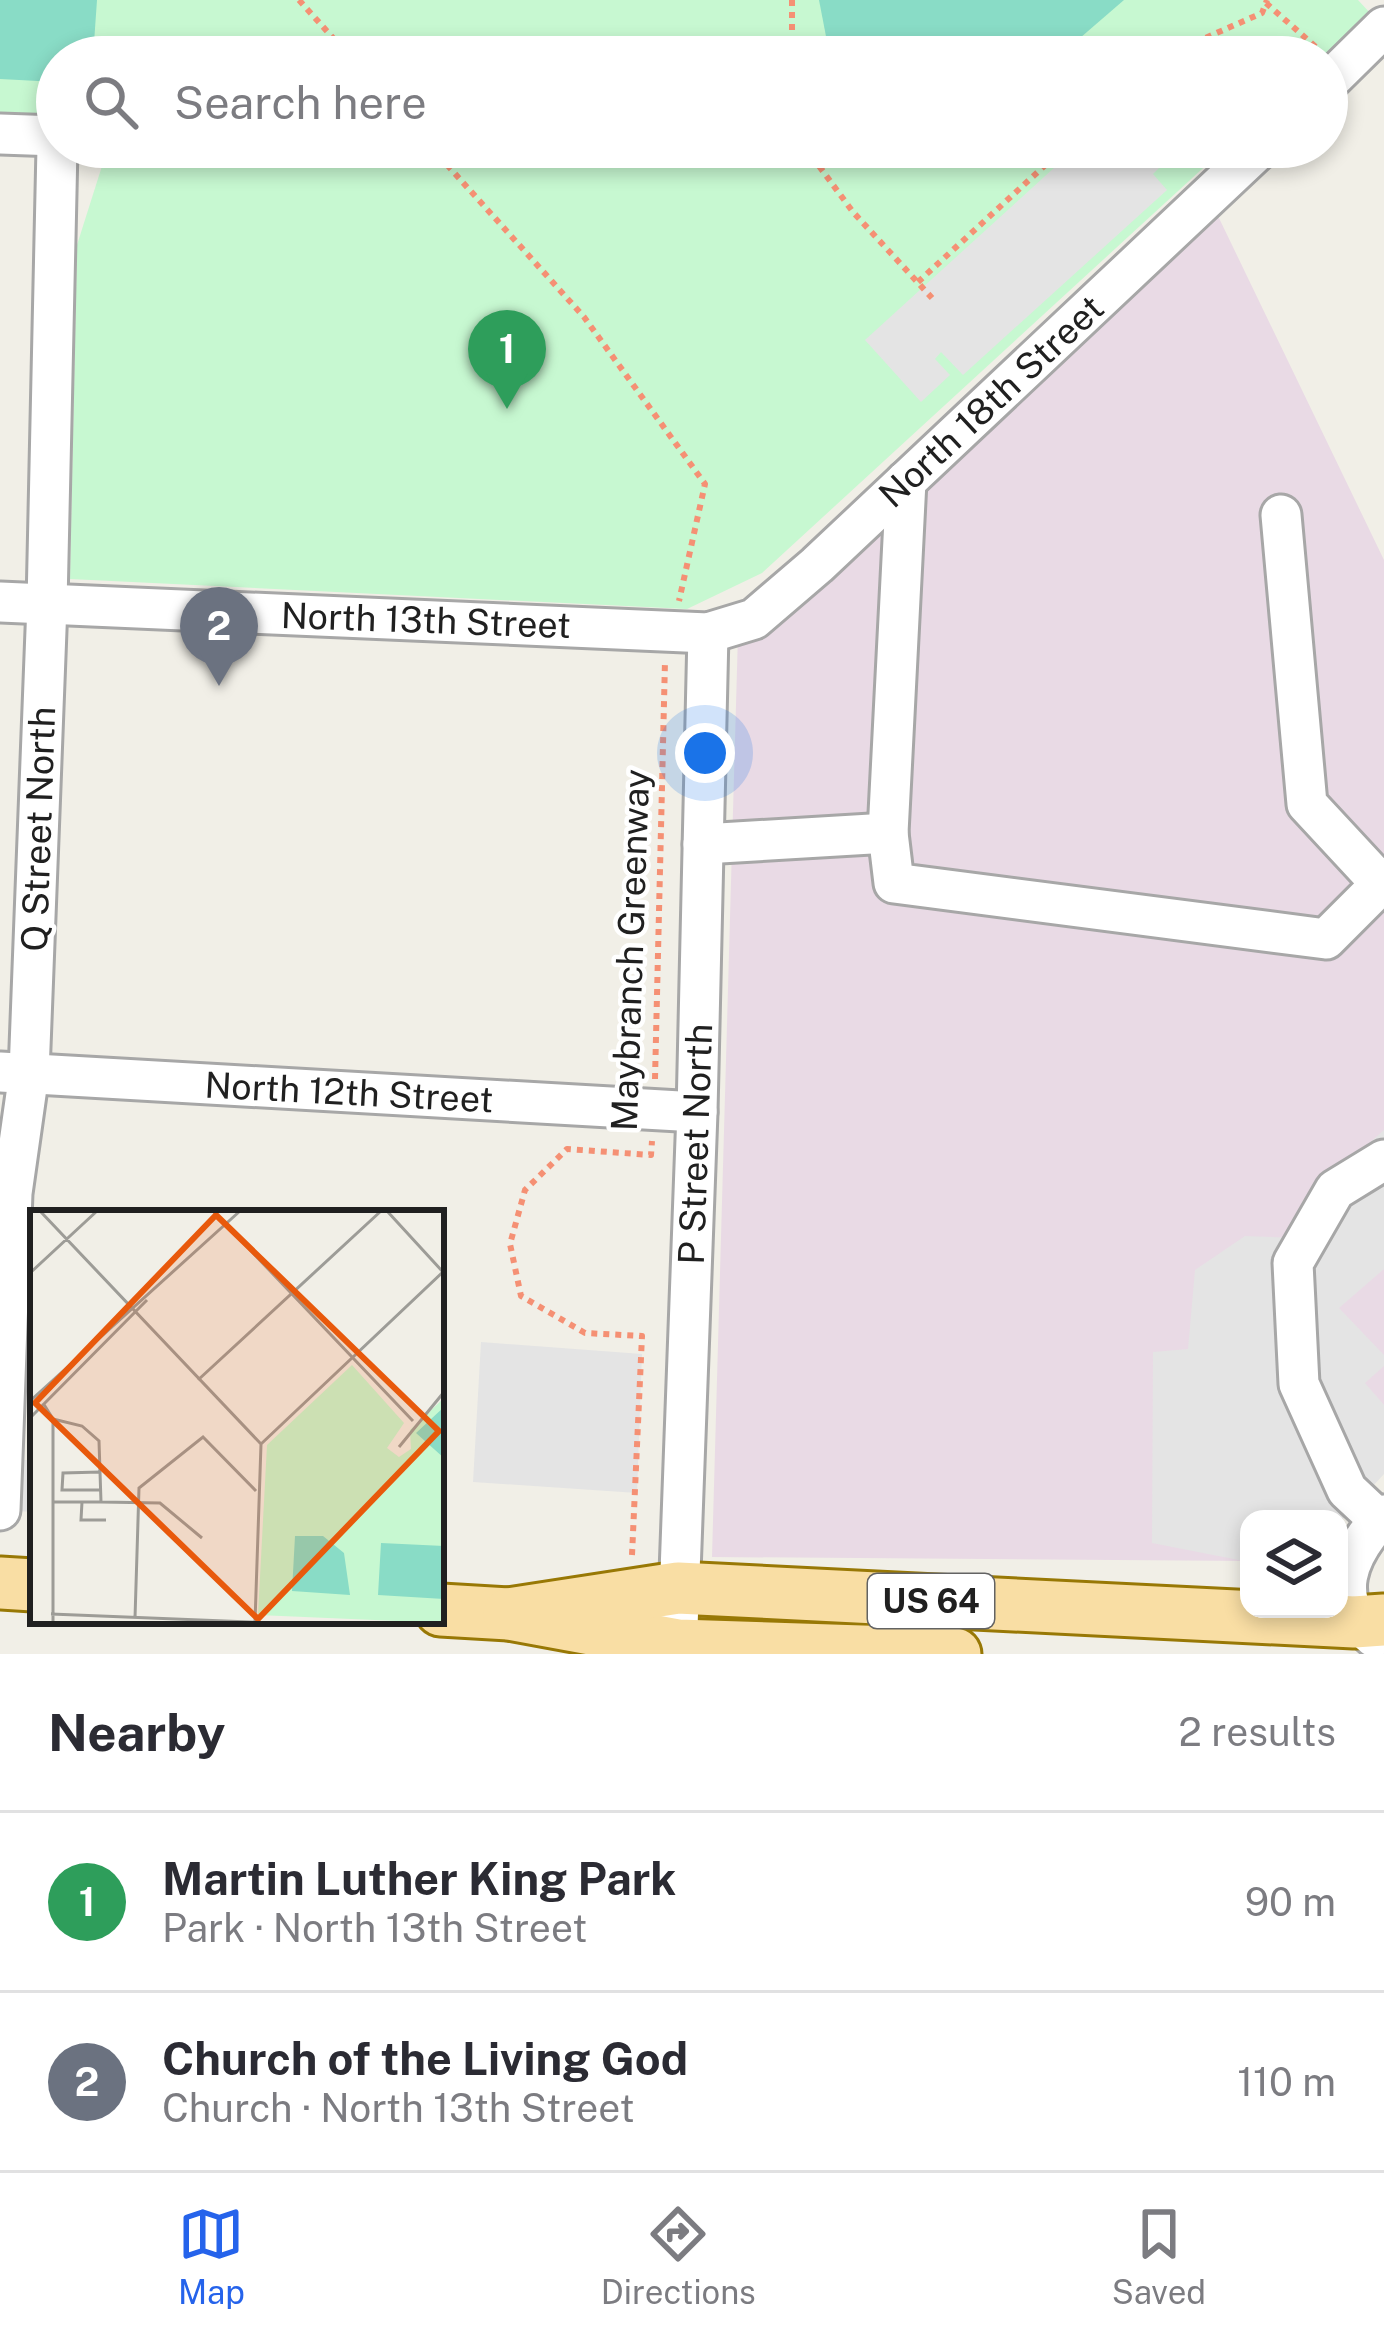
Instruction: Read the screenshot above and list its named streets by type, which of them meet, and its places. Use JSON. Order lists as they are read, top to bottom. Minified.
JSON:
{"streets":{"main road":["US 64"],"street":["North 18th Street","North 13th Street","Q Street North","North 12th Street","P Street North"],"path":["Maybranch Greenway"]},"crossings":[["North 18th Street","North 13th Street"],["North 18th Street","Maybranch Greenway"],["North 18th Street","P Street North"],["North 13th Street","Q Street North"],["North 13th Street","Maybranch Greenway"],["North 13th Street","P Street North"],["Q Street North","North 12th Street"],["Maybranch Greenway","North 12th Street"],["Maybranch Greenway","P Street North"],["Maybranch Greenway","US 64"],["North 12th Street","P Street North"],["P Street North","US 64"]],"page":{"search":"Search here","pins":["1","2"],"heading":["Nearby","2 results"],"list":[{"mark":"1","name":"Martin Luther King Park","note":"Park · North 13th Street","value":"90 m"},{"mark":"2","name":"Church of the Living God","note":"Church · North 13th Street","value":"110 m"}],"nav":["Map","Directions","Saved"]}}
